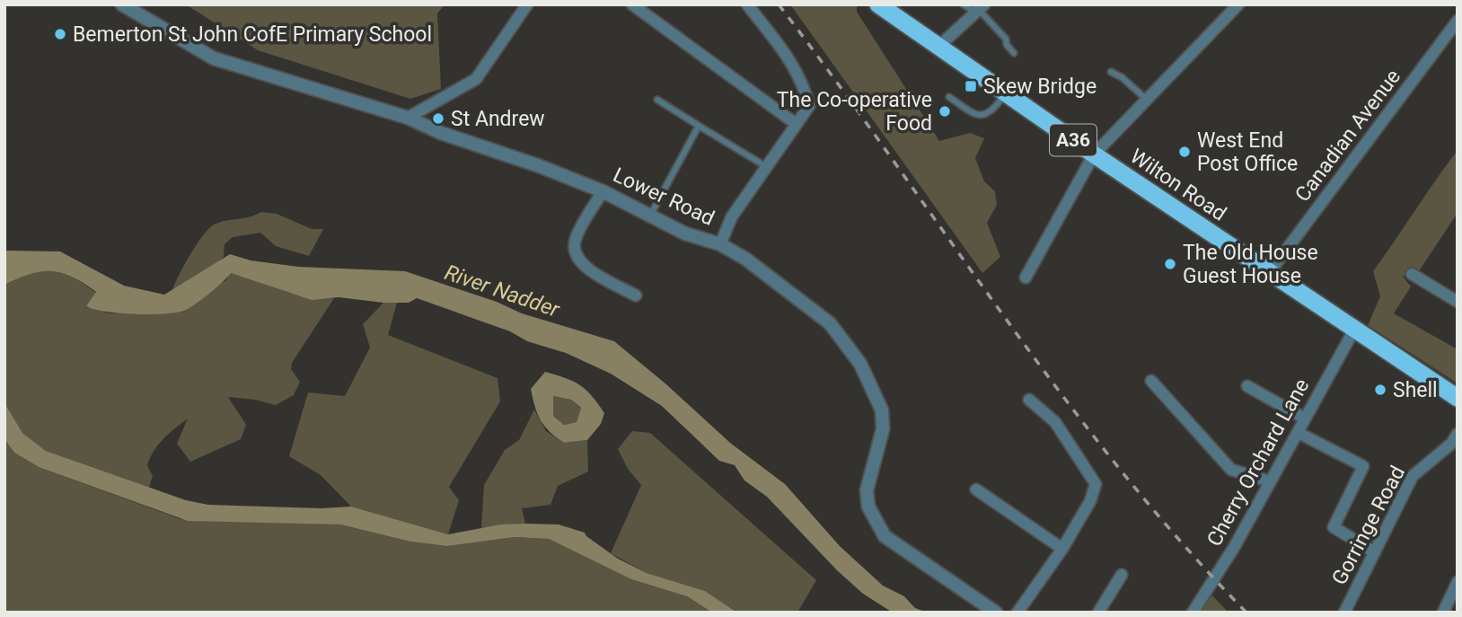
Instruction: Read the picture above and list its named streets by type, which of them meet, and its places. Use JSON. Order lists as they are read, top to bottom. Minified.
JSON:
{"streets":{"highway":["A36","Wilton Road"],"street":["Canadian Avenue","Lower Road","Cherry Orchard Lane","Gorringe Road"]},"crossings":[["Canadian Avenue","Wilton Road"],["Wilton Road","Cherry Orchard Lane"]],"water":["River Nadder"],"places":{"other":["Bemerton St John CofE Primary School","The Co-operative Food","St Andrew","West End Post Office","The Old House Guest House","Shell"],"transit":["Skew Bridge"]}}
